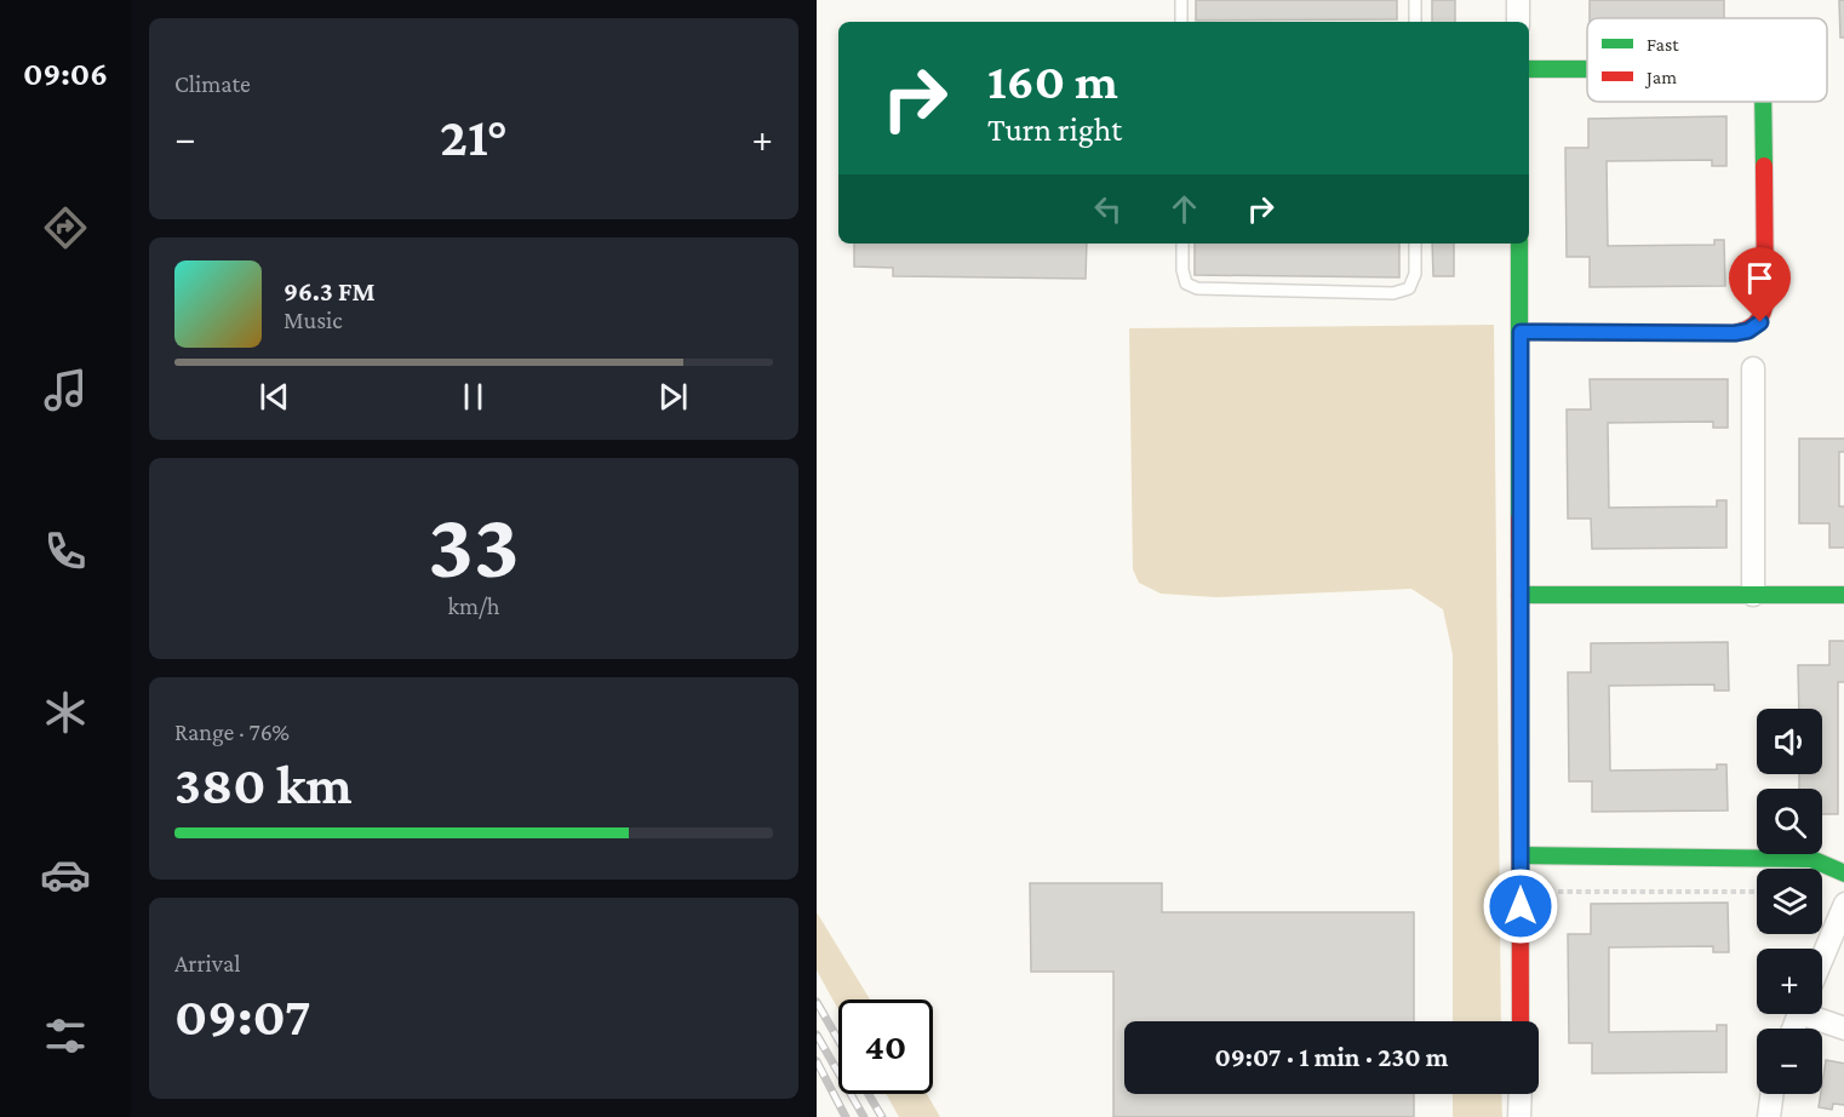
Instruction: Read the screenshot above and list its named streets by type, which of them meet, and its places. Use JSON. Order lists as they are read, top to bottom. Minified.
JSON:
{"legend":["Fast","Jam"],"page":{"tabs":"09:06","tile":["Climate",["33","km/h"],["Range · 76%","380 km"],["Arrival","09:07"]],"turn":["160 m","Turn right"],"heat":["−","21°","+"],"song":["96.3 FM","Music"],"map_buttons":["+","−"],"limit":"40","trip":"09:07 · 1 min · 230 m"}}
